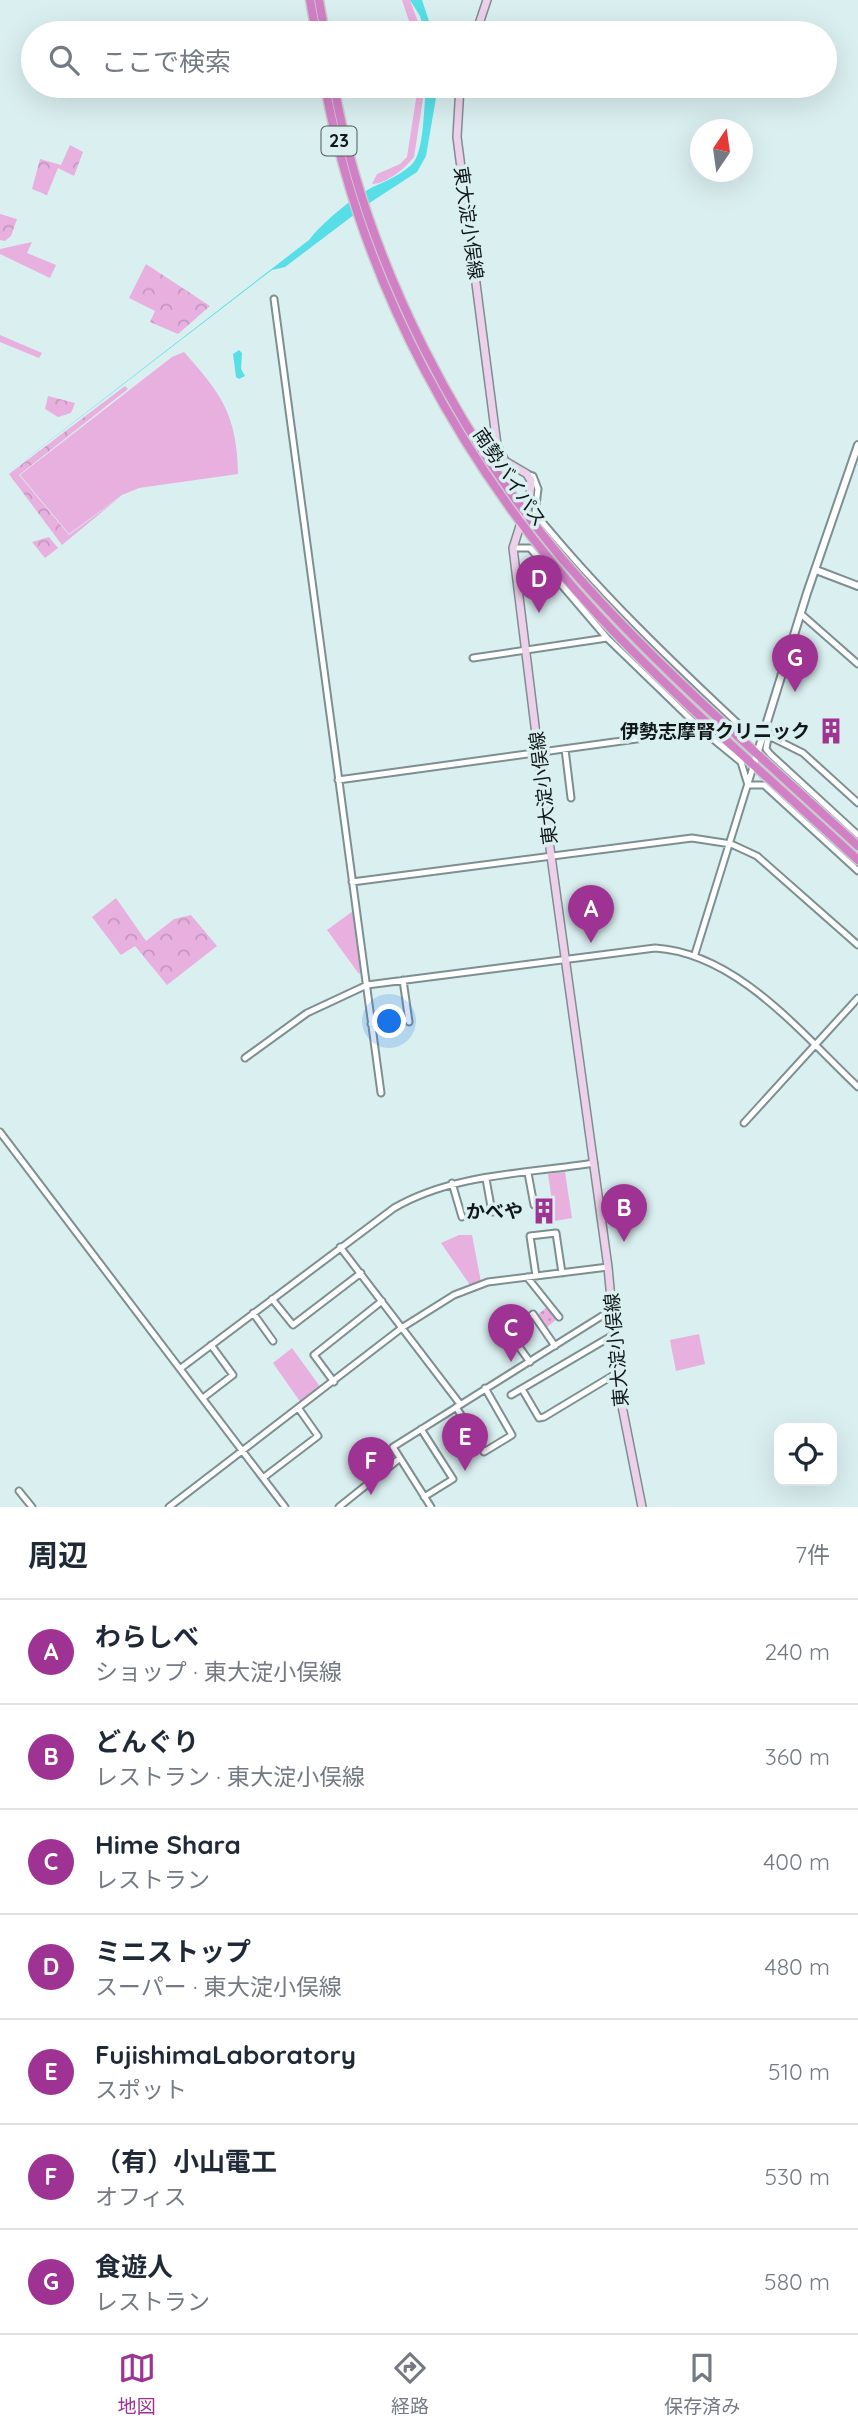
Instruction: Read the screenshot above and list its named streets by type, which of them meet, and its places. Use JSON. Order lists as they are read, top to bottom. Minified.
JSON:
{"streets":{"highway":["23","南勢バイパス"],"main road":["東大淀小俣線"]},"crossings":[["東大淀小俣線","南勢バイパス"]],"places":{"building":["伊勢志摩腎クリニック","かべや"]},"north":"top","page":{"search":"ここで検索","pins":["D","G","A","B","C","E","F"],"heading":["周辺","7件"],"list":[{"mark":"A","name":"わらしべ","note":"ショップ · 東大淀小俣線","value":"240 m"},{"mark":"B","name":"どんぐり","note":"レストラン · 東大淀小俣線","value":"360 m"},{"mark":"C","name":"Hime Shara","note":"レストラン","value":"400 m"},{"mark":"D","name":"ミニストップ","note":"スーパー · 東大淀小俣線","value":"480 m"},{"mark":"E","name":"FujishimaLaboratory","note":"スポット","value":"510 m"},{"mark":"F","name":"（有）小山電工","note":"オフィス","value":"530 m"},{"mark":"G","name":"食遊人","note":"レストラン","value":"580 m"}],"nav":["地図","経路","保存済み"]}}
